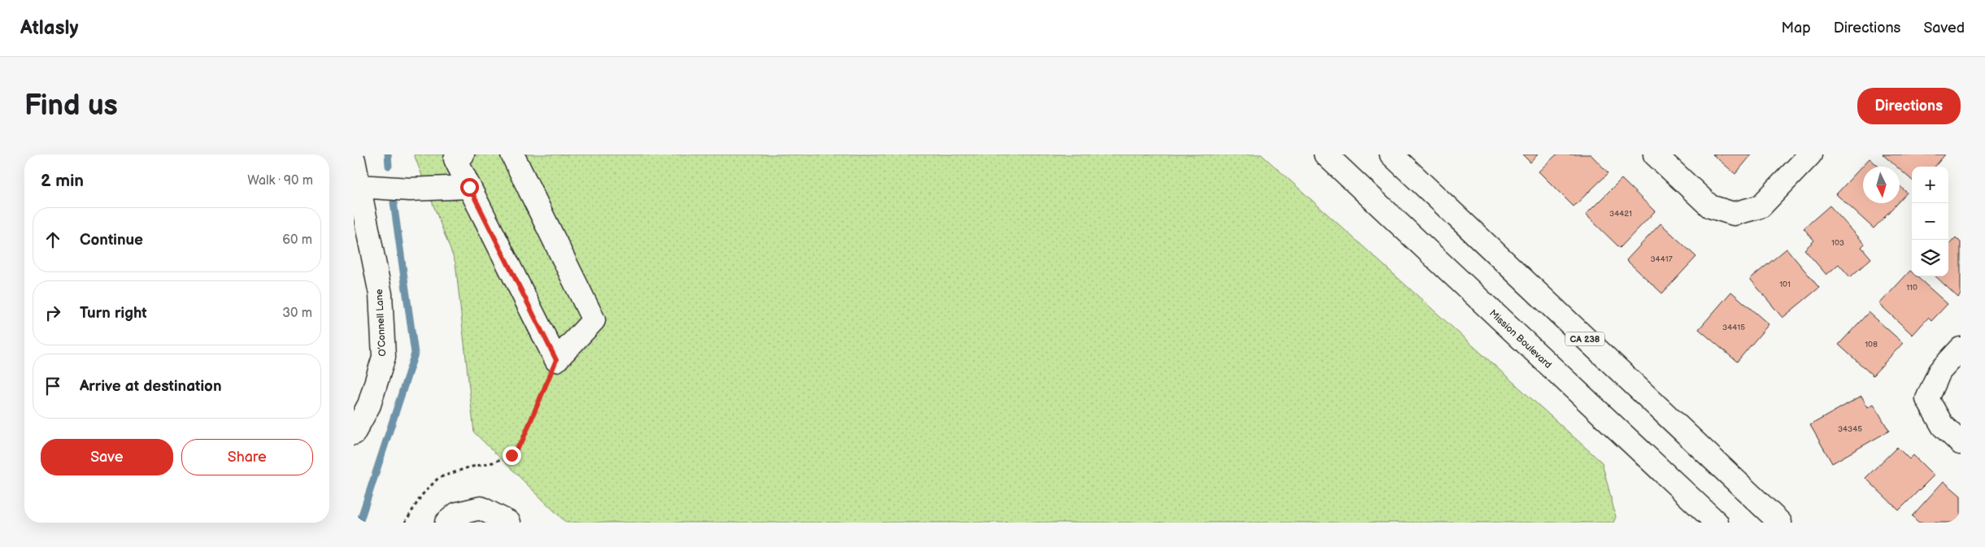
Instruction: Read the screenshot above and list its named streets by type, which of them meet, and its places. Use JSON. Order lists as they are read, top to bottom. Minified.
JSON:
{"streets":{"main road":["O’Connell Lane","Mission Boulevard","CA 238"]},"house_numbers":["34421","103","34417","101","110","34415","108","34345"],"north":"bottom","page":{"header":"Atlasly","nav":["Map","Directions","Saved"],"buttons":["Directions",["Save","Share"]],"title":"Find us","heading":["2 min","Walk · 90 m"],"map_buttons":["+","−"],"list":[["Continue","60 m"],["Turn right","30 m"],"Arrive at destination"]}}
